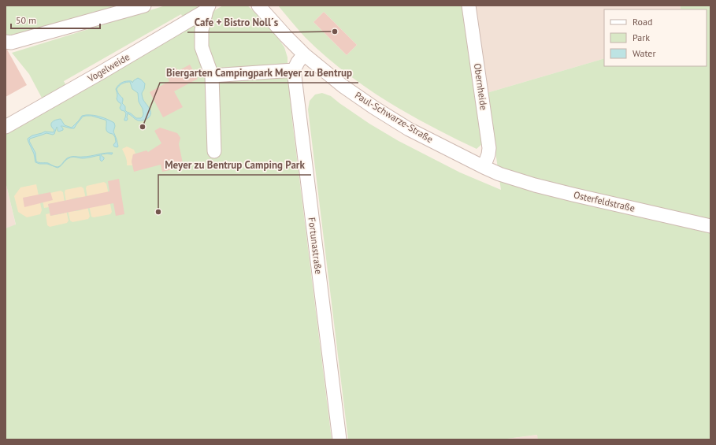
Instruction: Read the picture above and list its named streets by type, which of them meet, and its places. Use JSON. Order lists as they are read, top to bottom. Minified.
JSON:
{"streets":{"street":["Vogelweide","Obernheide","Paul-Schwarze-Straße","Osterfeldstraße","Fortunastraße"]},"crossings":[["Obernheide","Paul-Schwarze-Straße"],["Paul-Schwarze-Straße","Osterfeldstraße"]],"places":["Cafe + Bistro Noll´s","Biergarten Campingpark Meyer zu Bentrup","Meyer zu Bentrup Camping Park"],"legend":["Road","Park","Water"],"scale_bar":"50 m"}
